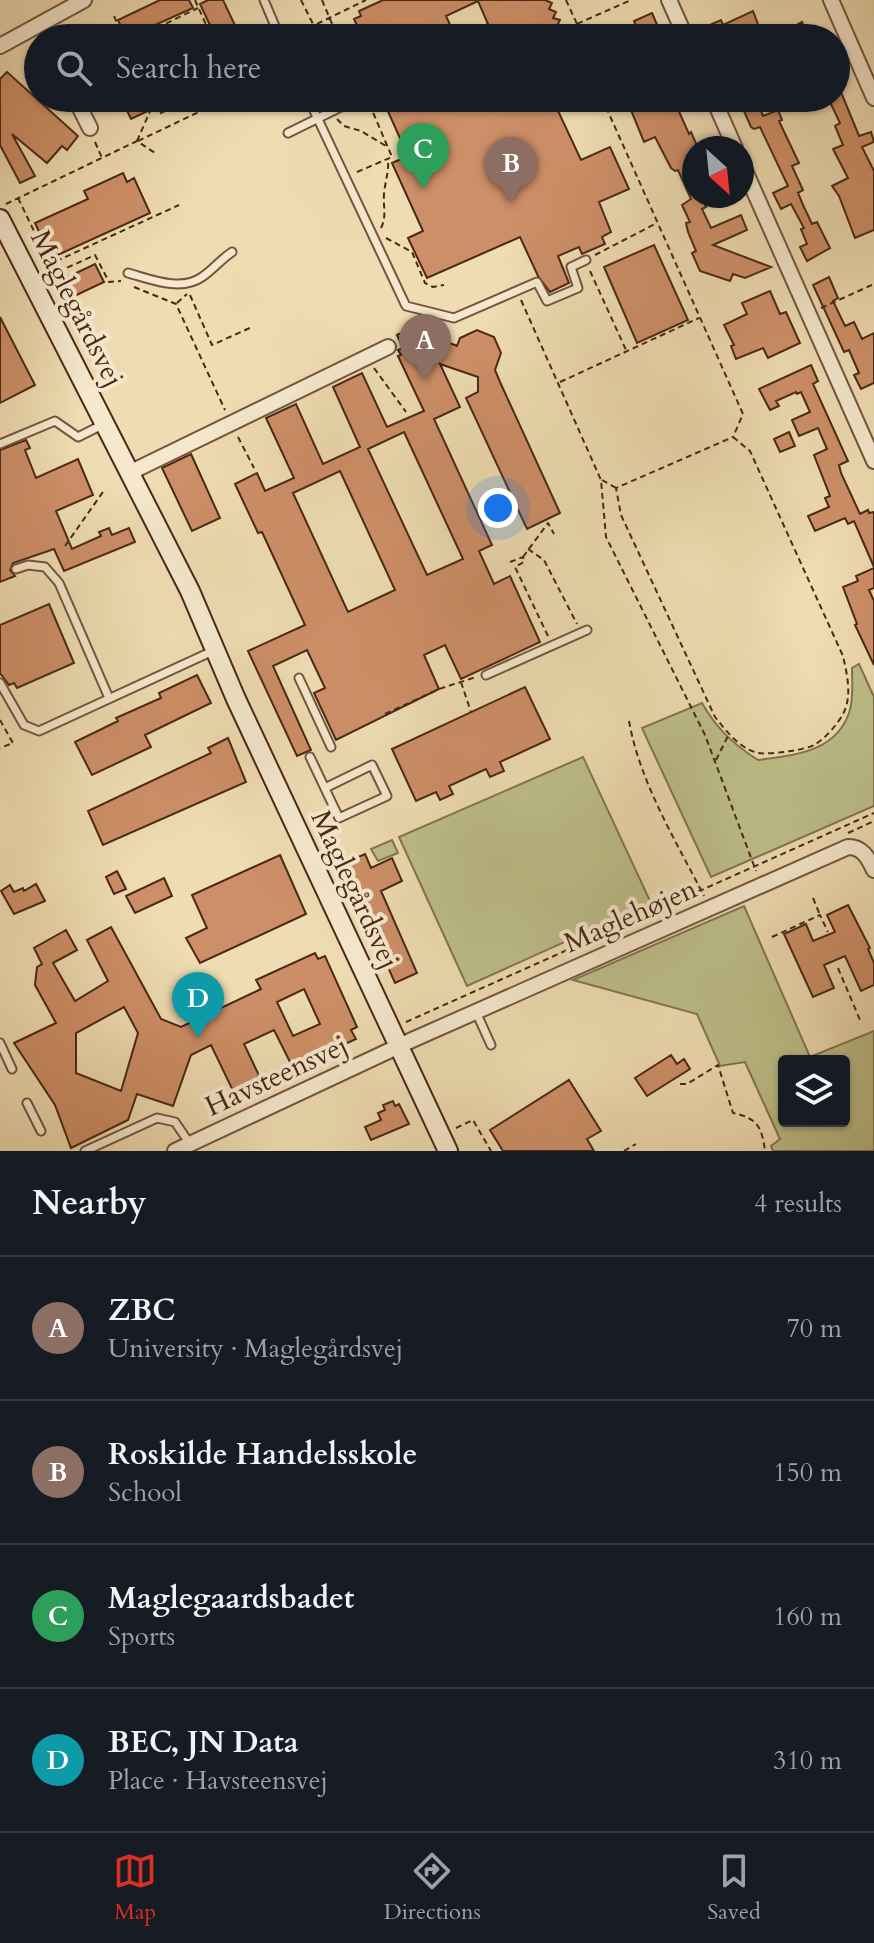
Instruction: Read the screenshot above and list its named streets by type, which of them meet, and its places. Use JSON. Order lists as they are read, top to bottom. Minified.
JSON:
{"streets":{"street":["Maglegårdsvej","Maglehøjen","Havsteensvej"]},"crossings":[["Maglegårdsvej","Maglehøjen"],["Maglegårdsvej","Havsteensvej"],["Maglehøjen","Havsteensvej"]],"north":"bottom right","page":{"search":"Search here","pins":["C","B","A","D"],"heading":["Nearby","4 results"],"list":[{"mark":"A","name":"ZBC","note":"University · Maglegårdsvej","value":"70 m"},{"mark":"B","name":"Roskilde Handelsskole","note":"School","value":"150 m"},{"mark":"C","name":"Maglegaardsbadet","note":"Sports","value":"160 m"},{"mark":"D","name":"BEC, JN Data","note":"Place · Havsteensvej","value":"310 m"}],"nav":["Map","Directions","Saved"]}}
